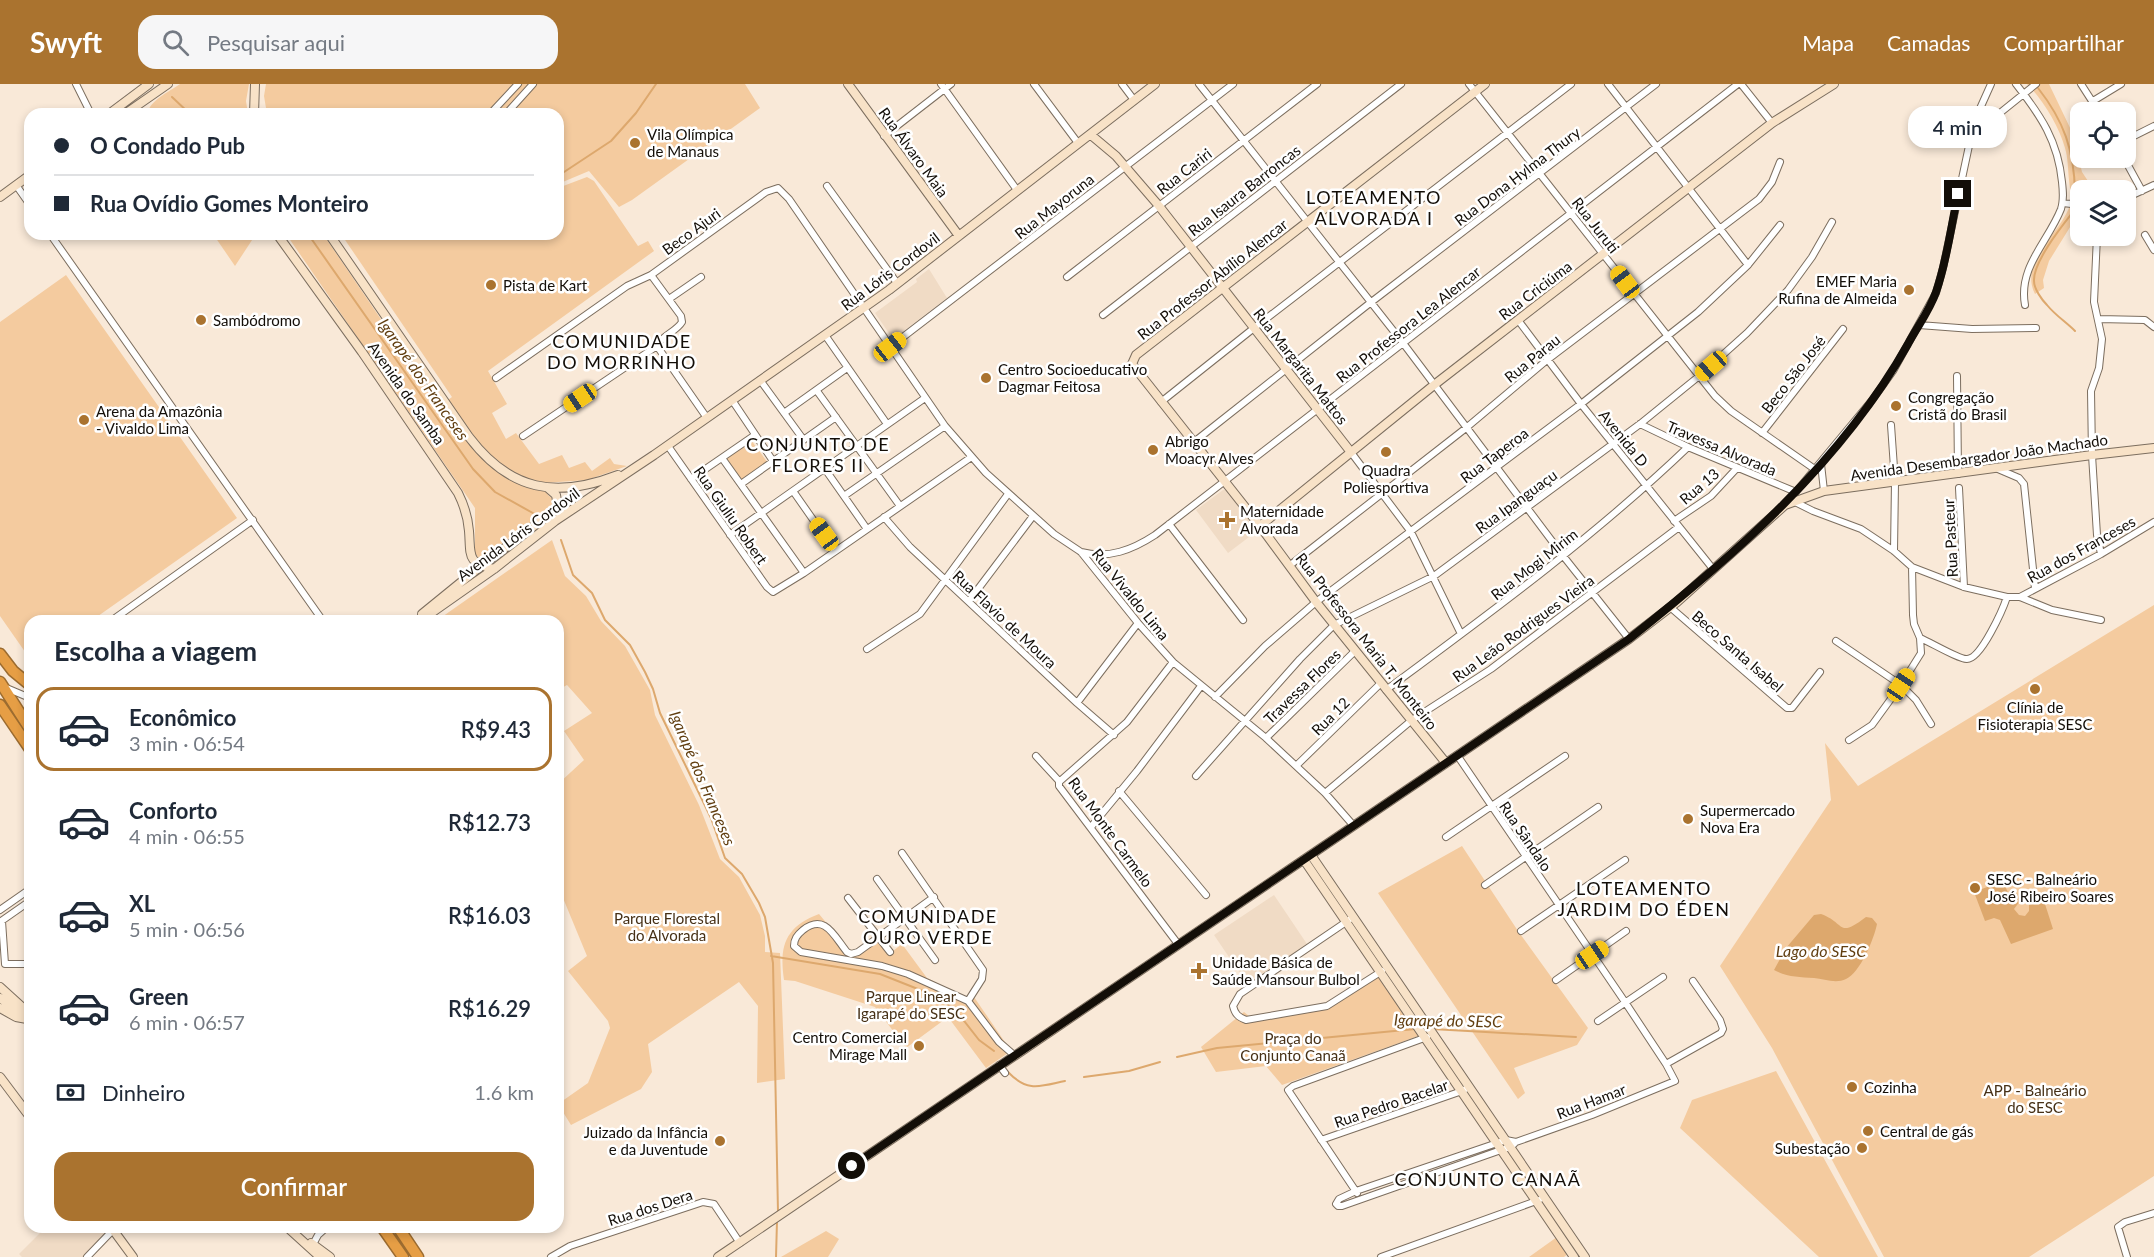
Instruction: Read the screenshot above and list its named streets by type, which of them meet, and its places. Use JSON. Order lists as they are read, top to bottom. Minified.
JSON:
{"streets":{"street":["Rua Álvaro Maia","Rua Cariri","Rua Dona Hylma Thury","Rua Isaura Barroncas","Rua Mayoruna","Rua Juruti","Beco Ajuri","Rua Lóris Cordovil","Rua Professor Abílio Alencar","Rua Criciúma","Rua Professora Lea Alencar","Rua Parau","Rua Margarita Mattos","Beco São José","Avenida do Samba","Avenida D","Travessa Alvorada","Rua Taperoa","Avenida Desembargador João Machado","Rua 13","Rua Ipanguaçu","Rua Giuliu Robert","Avenida Lóris Cordovil","Rua Pasteur","Rua dos Franceses","Rua Mogi Mirim","Rua Vivaldo Lima","Rua Flavio de Moura","Rua Leão Rodrigues Vieira","Rua Professora Maria T. Monteiro","Beco Santa Isabel","Travessa Flores","Rua 12","Rua Monte Carmelo","Rua Sândalo","Rua Hamar","Rua Pedro Bacelar","Rua dos Dera"]},"crossings":[["Rua Álvaro Maia","Rua Lóris Cordovil"],["Rua Cariri","Rua Margarita Mattos"],["Rua Dona Hylma Thury","Rua Juruti"],["Rua Dona Hylma Thury","Rua Margarita Mattos"],["Rua Dona Hylma Thury","Rua Professora Maria T. Monteiro"],["Rua Isaura Barroncas","Rua Margarita Mattos"],["Rua Mayoruna","Rua Margarita Mattos"],["Rua Mayoruna","Rua Vivaldo Lima"],["Rua Juruti","Rua Professor Abílio Alencar"],["Rua Juruti","Rua Criciúma"],["Rua Juruti","Rua Professora Lea Alencar"],["Rua Juruti","Rua Parau"],["Rua Juruti","Beco São José"],["Rua Juruti","Rua Taperoa"],["Rua Juruti","Rua Ipanguaçu"],["Beco Ajuri","Rua Lóris Cordovil"],["Beco Ajuri","Rua Vivaldo Lima"],["Rua Lóris Cordovil","Rua Margarita Mattos"],["Rua Lóris Cordovil","Rua Giuliu Robert"],["Rua Lóris Cordovil","Avenida Lóris Cordovil"],["Rua Lóris Cordovil","Rua Vivaldo Lima"],["Rua Professor Abílio Alencar","Rua Margarita Mattos"],["Rua Professor Abílio Alencar","Rua Professora Maria T. Monteiro"],["Rua Criciúma","Rua Margarita Mattos"],["Rua Criciúma","Avenida D"],["Rua Criciúma","Rua Professora Maria T. Monteiro"],["Rua Professora Lea Alencar","Rua Margarita Mattos"],["Rua Professora Lea Alencar","Rua Vivaldo Lima"],["Rua Professora Lea Alencar","Rua Professora Maria T. Monteiro"],["Rua Parau","Rua Margarita Mattos"],["Rua Parau","Avenida D"],["Rua Parau","Rua Professora Maria T. Monteiro"],["Rua Margarita Mattos","Rua Taperoa"],["Rua Margarita Mattos","Rua Ipanguaçu"],["Rua Margarita Mattos","Rua Mogi Mirim"],["Avenida do Samba","Avenida Lóris Cordovil"],["Avenida D","Rua Taperoa"],["Avenida D","Avenida Desembargador João Machado"],["Avenida D","Rua 13"],["Avenida D","Rua Ipanguaçu"],["Avenida D","Rua Mogi Mirim"],["Avenida D","Rua Leão Rodrigues Vieira"],["Travessa Alvorada","Avenida Desembargador João Machado"],["Travessa Alvorada","Rua 13"],["Travessa Alvorada","Rua Ipanguaçu"],["Travessa Alvorada","Rua Mogi Mirim"],["Rua Taperoa","Rua Vivaldo Lima"],["Rua Taperoa","Rua Professora Maria T. Monteiro"],["Avenida Desembargador João Machado","Rua Vivaldo Lima"],["Avenida Desembargador João Machado","Rua Professora Maria T. Monteiro"],["Avenida Desembargador João Machado","Beco Santa Isabel"],["Avenida Desembargador João Machado","Rua Monte Carmelo"],["Avenida Desembargador João Machado","Rua Sândalo"],["Avenida Desembargador João Machado","Rua dos Dera"],["Rua Ipanguaçu","Rua Vivaldo Lima"],["Rua Ipanguaçu","Rua Professora Maria T. Monteiro"],["Rua Mogi Mirim","Rua Professora Maria T. Monteiro"],["Rua Mogi Mirim","Rua 12"],["Rua Vivaldo Lima","Rua Leão Rodrigues Vieira"],["Rua Vivaldo Lima","Travessa Flores"],["Rua Vivaldo Lima","Rua 12"],["Rua Vivaldo Lima","Rua Monte Carmelo"],["Rua Flavio de Moura","Rua Monte Carmelo"],["Rua Leão Rodrigues Vieira","Rua Professora Maria T. Monteiro"],["Rua Professora Maria T. Monteiro","Travessa Flores"],["Rua Professora Maria T. Monteiro","Rua 12"],["Rua Sândalo","Rua Hamar"]],"districts":["LOTEAMENTO ALVORADA I","COMUNIDADE DO MORRINHO","CONJUNTO DE FLORES II","LOTEAMENTO JARDIM DO ÉDEN","COMUNIDADE OURO VERDE","CONJUNTO CANAÃ"],"water":["Igarapé dos Franceses","Lago do SESC","Igarapé do SESC"],"parks":["Parque Florestal do Alvorada","Parque Linear Igarapé do SESC","Praça do Conjunto Canaã","APP - Balneário do SESC"],"places":{"other":["Vila Olímpica de Manaus","Pista de Kart","EMEF Maria Rufina de Almeida","Sambódromo","Centro Socioeducativo Dagmar Feitosa","Congregação Cristã do Brasil","Arena da Amazônia - Vivaldo Lima","Abrigo Moacyr Alves","Quadra Poliesportiva","Clínia de Fisioterapia SESC","Supermercado Nova Era","SESC - Balneário José Ribeiro Soares","Centro Comercial Mirage Mall","Cozinha","Central de gás","Juizado da Infância e da Juventude","Subestação"],"health":["Maternidade Alvorada","Unidade Básica de Saúde Mansour Bulbol"]},"page":{"header":"Swyft","search":"Pesquisar aqui","nav":["Mapa","Camadas","Compartilhar"],"bubble":"4 min","banner":["O Condado Pub","Rua Ovídio Gomes Monteiro"],"heading":"Escolha a viagem","list":[{"name":"Econômico","note":"3 min · 06:54","value":"R$9.43"},{"name":"Conforto","note":"4 min · 06:55","value":"R$12.73"},{"name":"XL","note":"5 min · 06:56","value":"R$16.03"},{"name":"Green","note":"6 min · 06:57","value":"R$16.29"}],"pay":["Dinheiro","1.6 km"],"buttons":"Confirmar"}}
